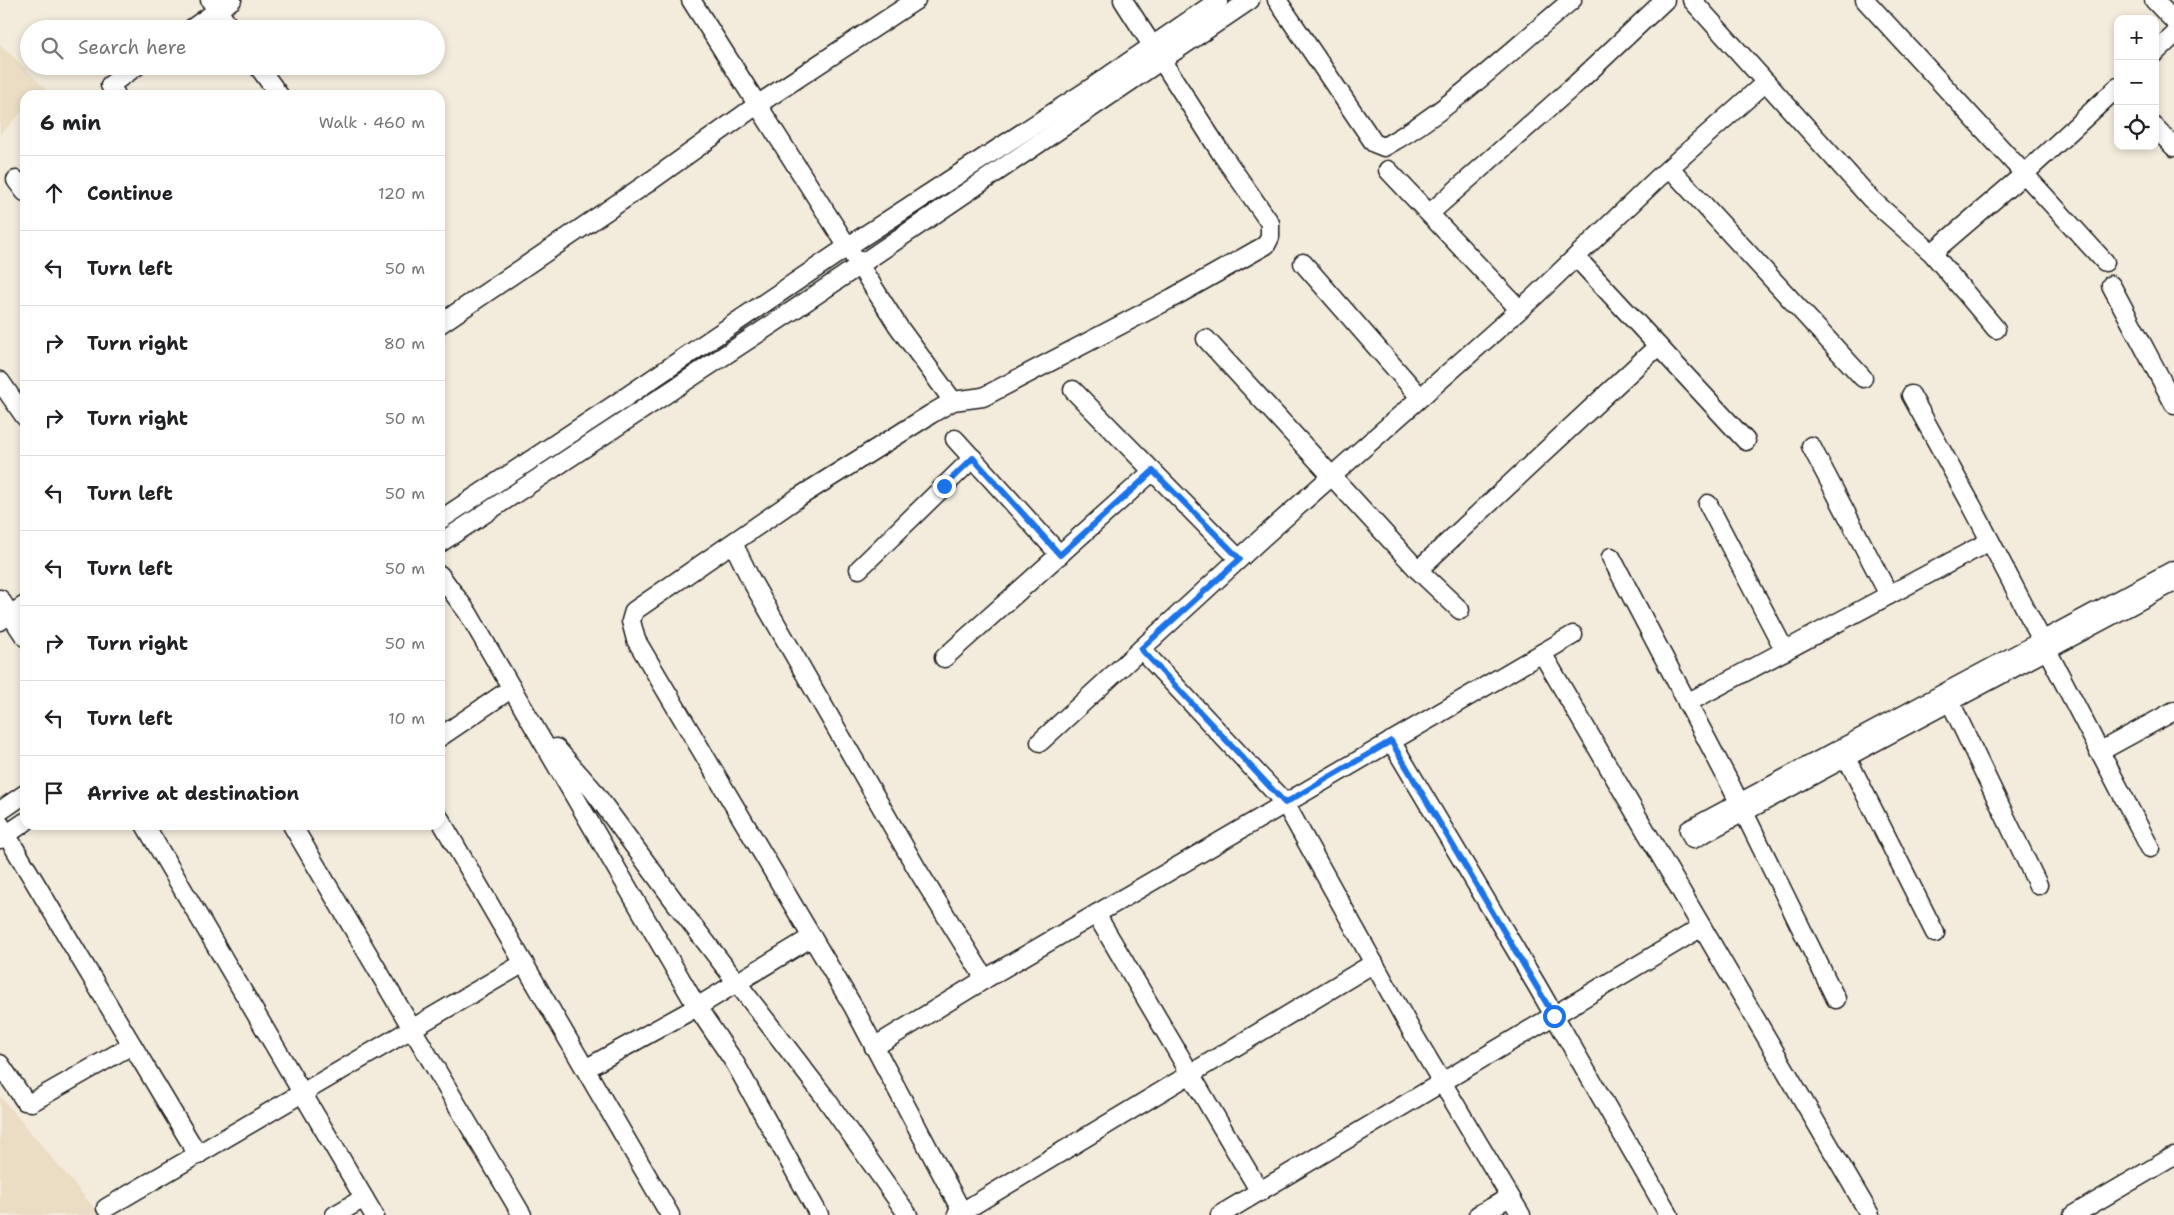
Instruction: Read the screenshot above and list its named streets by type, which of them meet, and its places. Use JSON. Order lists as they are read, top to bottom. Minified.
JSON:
{"page":{"map_buttons":["+","−"],"search":"Search here","heading":["6 min","Walk · 460 m"],"list":[["Continue","120 m"],["Turn left","50 m"],["Turn right","80 m"],["Turn right","50 m"],["Turn left","50 m"],["Turn left","50 m"],["Turn right","50 m"],["Turn left","10 m"],"Arrive at destination"]}}
